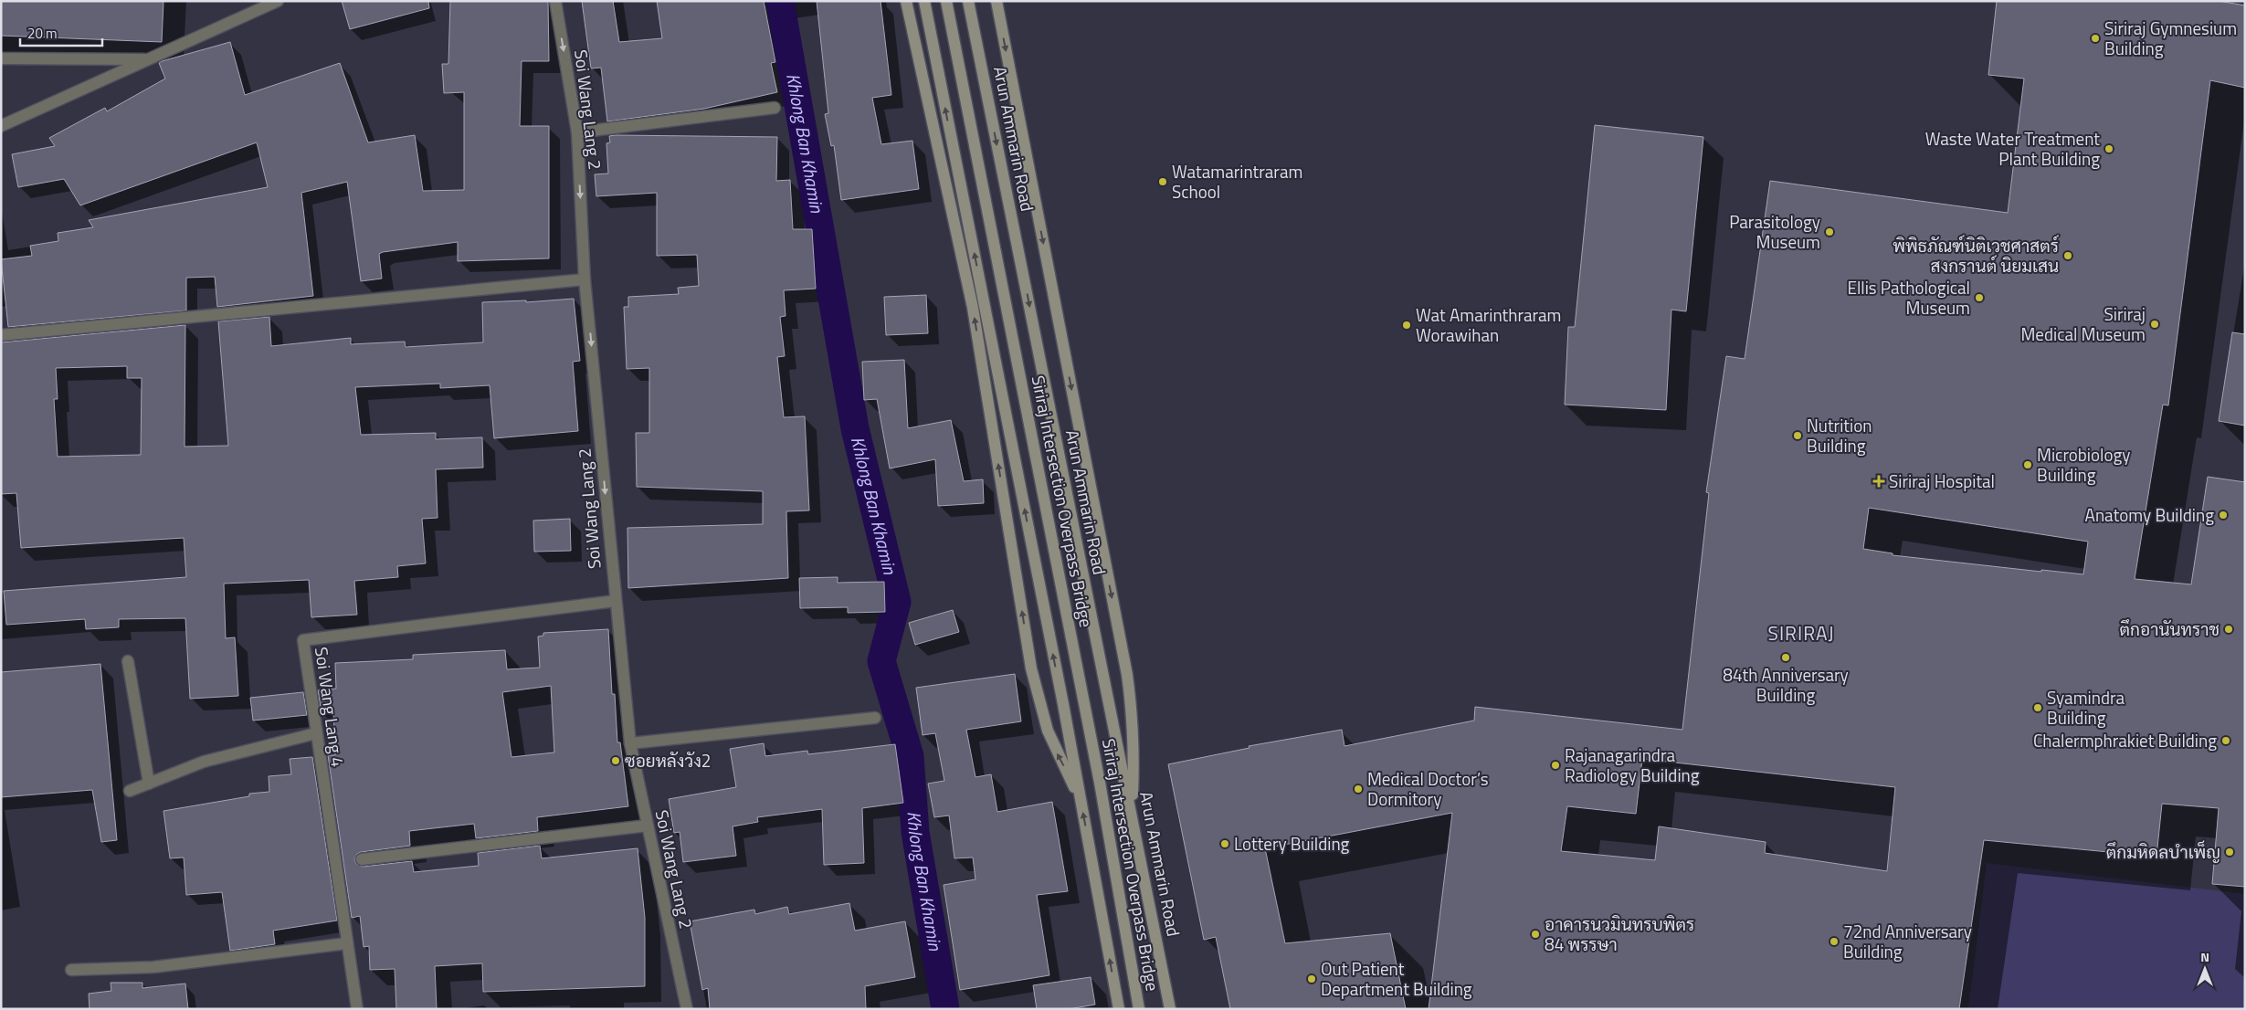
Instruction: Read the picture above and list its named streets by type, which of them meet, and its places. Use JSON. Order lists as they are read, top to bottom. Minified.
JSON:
{"streets":{"main road":["Arun Ammarin Road","Siriraj Intersection Overpass Bridge"],"street":["Soi Wang Lang 2","Soi Wang Lang 4"]},"crossings":[["Soi Wang Lang 2","Soi Wang Lang 4"]],"one_way":["Soi Wang Lang 2"],"districts":["SIRIRAJ"],"water":["Khlong Ban Khamin"],"places":{"other":["Siriraj Gymnesium Building","Waste Water Treatment Plant Building","Watamarintraram School","Parasitology Museum","พิพิธภัณฑ์นิติเวชศาสตร์ สงกรานต์ นิยมเสน","Ellis Pathological Museum","Siriraj Medical Museum","Wat Amarinthraram Worawihan","Nutrition Building","Microbiology Building","Anatomy Building","ตึกอานันทราช","84th Anniversary Building","Syamindra Building","Chalermphrakiet Building","ซอยหลังวัง2","Rajanagarindra Radiology Building","Medical Doctor’s Dormitory","Lottery Building","ตึกมหิดลบำเพ็ญ","อาคารนวมินทรบพิตร 84 พรรษา","72nd Anniversary Building","Out Patient Department Building"],"health":["Siriraj Hospital"]},"scale_bar":"20 m","north":"top"}
